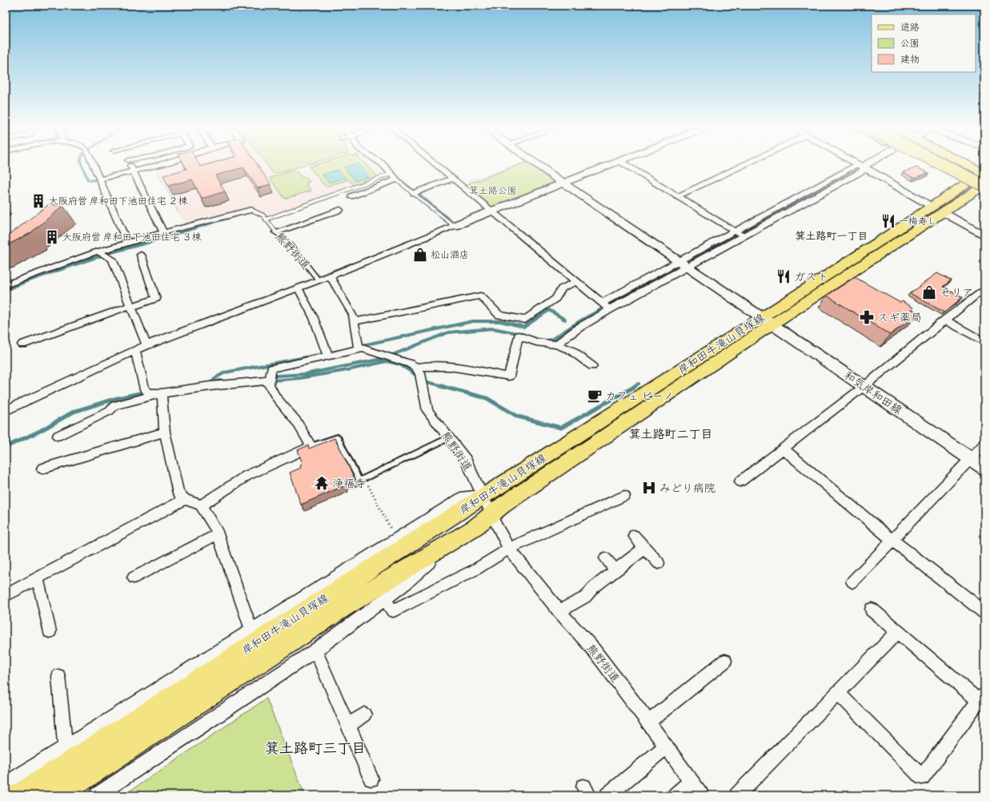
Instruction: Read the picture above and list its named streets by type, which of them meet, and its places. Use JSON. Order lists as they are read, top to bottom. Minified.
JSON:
{"streets":{"main road":["岸和田牛滝山貝塚線"],"street":["熊野街道","和気岸和田線"]},"crossings":[["熊野街道","岸和田牛滝山貝塚線"],["岸和田牛滝山貝塚線","和気岸和田線"]],"districts":["箕土路町一丁目","箕土路町二丁目","箕土路町三丁目"],"parks":["箕土路公園"],"places":{"building":["大阪府営 岸和田下池田住宅 ２棟","大阪府営 岸和田下池田住宅 ３棟"],"restaurant":["一梅寿し","ガスト"],"shop":["松山酒店","セリア"],"pharmacy":["スギ薬局"],"cafe":["カフェ ピーノ"],"temple":["浄福寺"],"hospital":["みどり病院"]},"legend":["道路","公園","建物"]}
